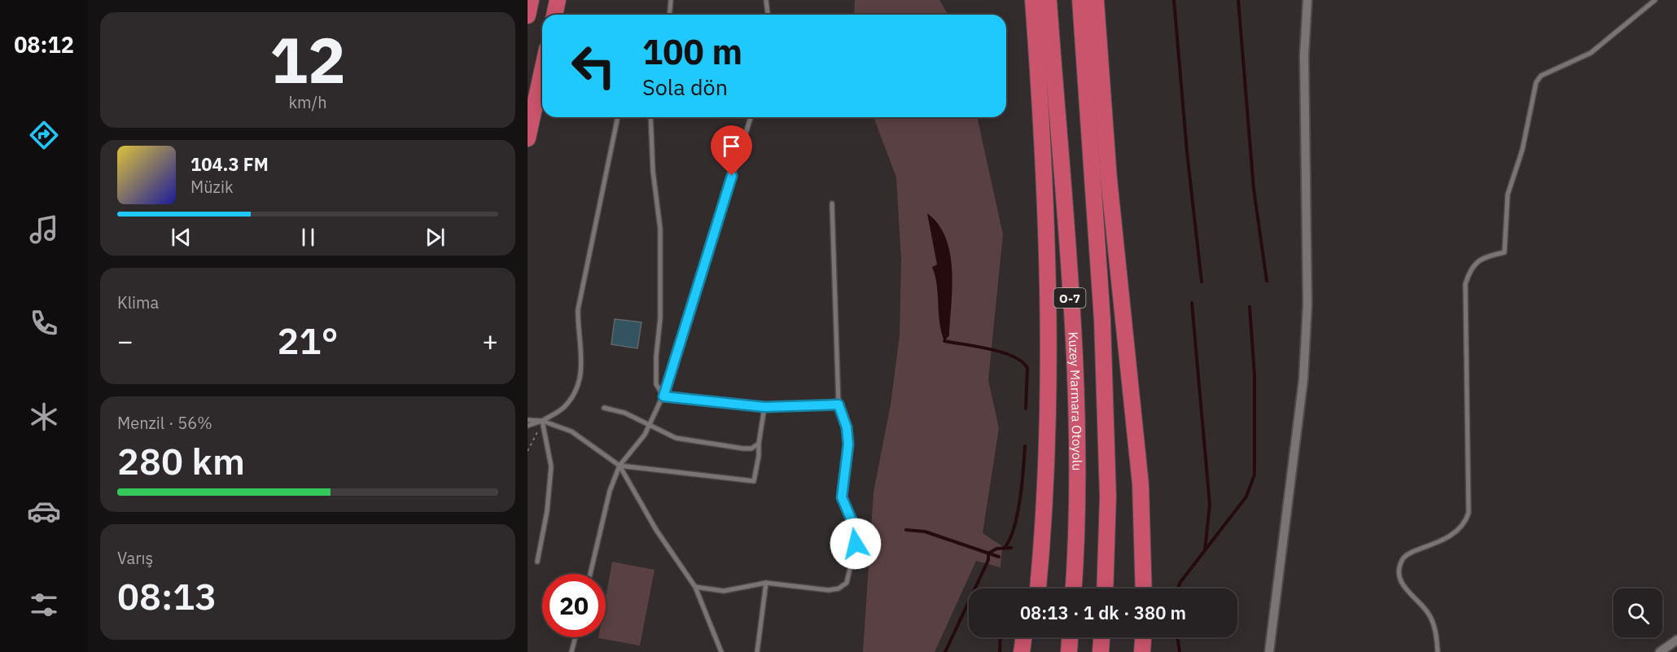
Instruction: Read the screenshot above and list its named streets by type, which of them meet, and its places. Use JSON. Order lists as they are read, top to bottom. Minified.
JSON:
{"streets":{"highway":["O-7","Kuzey Marmara Otoyolu"]},"page":{"tabs":"08:12","tile":[["12","km/h"],"Klima",["Menzil · 56%","280 km"],["Varış","08:13"]],"turn":["100 m","Sola dön"],"song":["104.3 FM","Müzik"],"heat":["−","21°","+"],"limit":"20","trip":"08:13 · 1 dk · 380 m"}}
